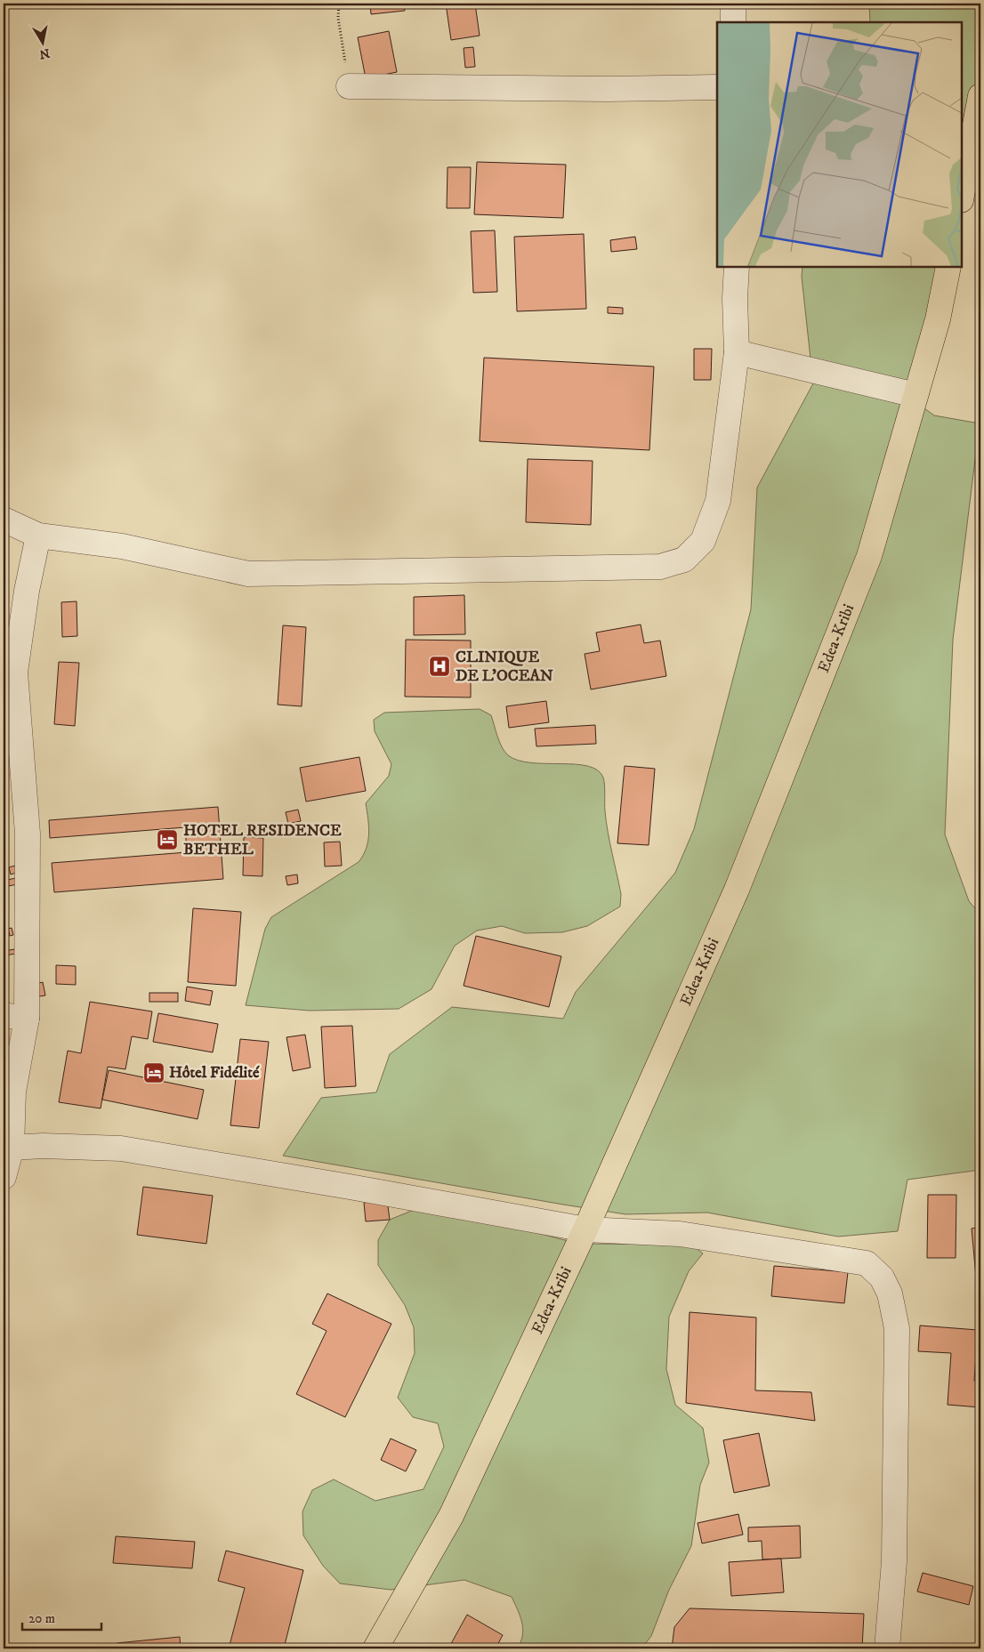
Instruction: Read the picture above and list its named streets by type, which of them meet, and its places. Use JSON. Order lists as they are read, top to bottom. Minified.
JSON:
{"streets":{"highway":["Edea-Kribi"]},"places":{"hospital":["CLINIQUE DE L'OCEAN"],"hotel":["HOTEL RESIDENCE BETHEL","Hôtel Fidélité"]},"scale_bar":"20 m","north":"bottom"}
